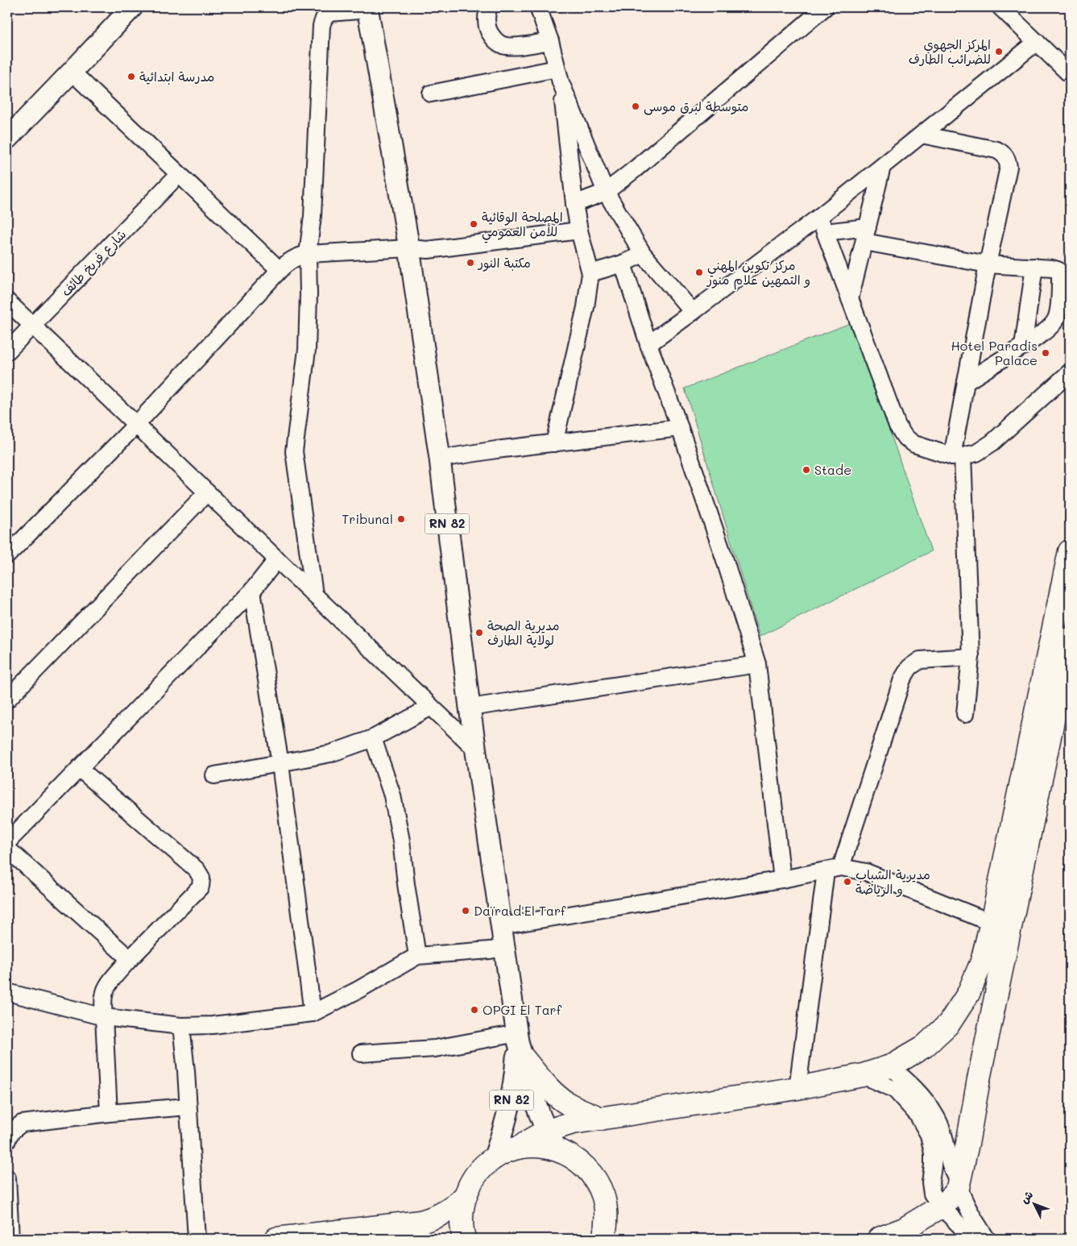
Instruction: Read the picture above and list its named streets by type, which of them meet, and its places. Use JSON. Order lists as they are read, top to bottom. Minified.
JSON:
{"streets":{"main road":["RN 82"],"street":["شارع فريخ طائف"]},"places":["المركز الجهوي للضرائب الطارف","مدرسة ابتدائية","متوسطة لبرق موسى","المصلحة الوقائية للأمن العمومي","مكتبة النور","مركز تكوين المهني و التمهين علام منور","Hotel Paradis Palace","Stade","Tribunal","مديرية الصحة لولاية الطارف","مديرية الشباب و الرياضة","Daïra d'El Tarf","OPGI El Tarf"],"north":"top left"}
